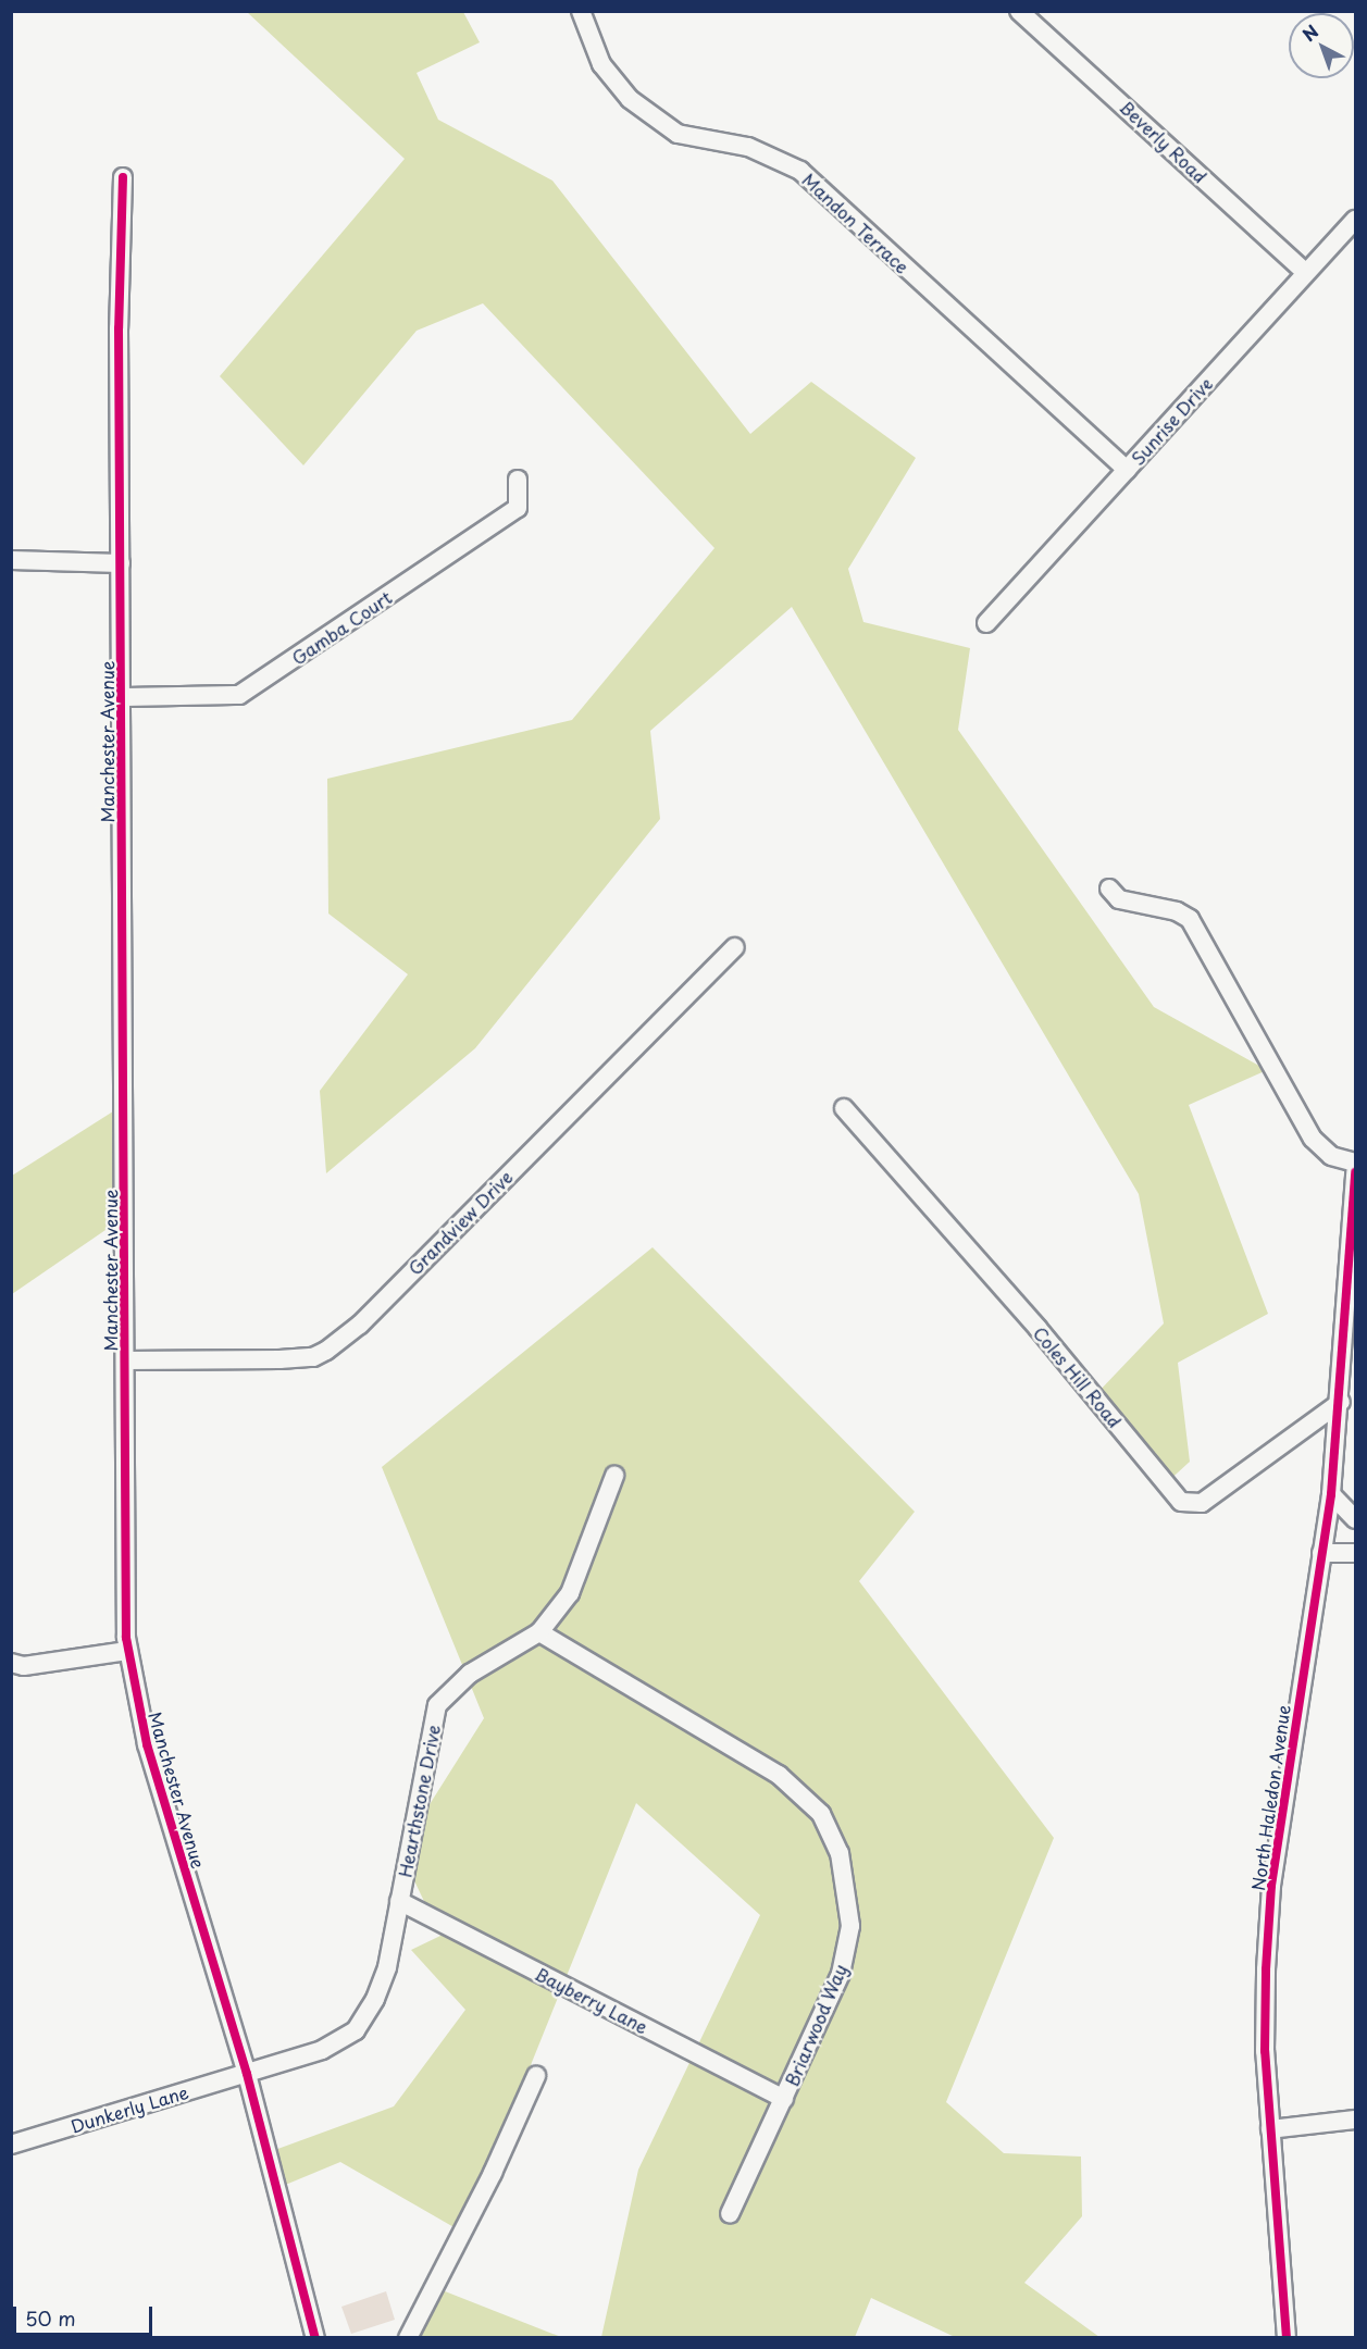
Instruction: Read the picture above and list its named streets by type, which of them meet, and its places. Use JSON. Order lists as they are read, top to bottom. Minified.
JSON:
{"streets":{"street":["Beverly Road","Mandon Terrace","Sunrise Drive","Gamba Court","Manchester Avenue","Grandview Drive","Coles Hill Road","North Haledon Avenue","Hearthstone Drive","Bayberry Lane","Briarwood Way","Dunkerly Lane"]},"crossings":[["Beverly Road","Sunrise Drive"],["Mandon Terrace","Sunrise Drive"],["Gamba Court","Manchester Avenue"],["Manchester Avenue","Grandview Drive"],["Manchester Avenue","Hearthstone Drive"],["Manchester Avenue","Dunkerly Lane"],["Coles Hill Road","North Haledon Avenue"],["Hearthstone Drive","Bayberry Lane"],["Hearthstone Drive","Briarwood Way"],["Hearthstone Drive","Dunkerly Lane"],["Bayberry Lane","Briarwood Way"]],"scale_bar":"50 m","north":"top left"}
